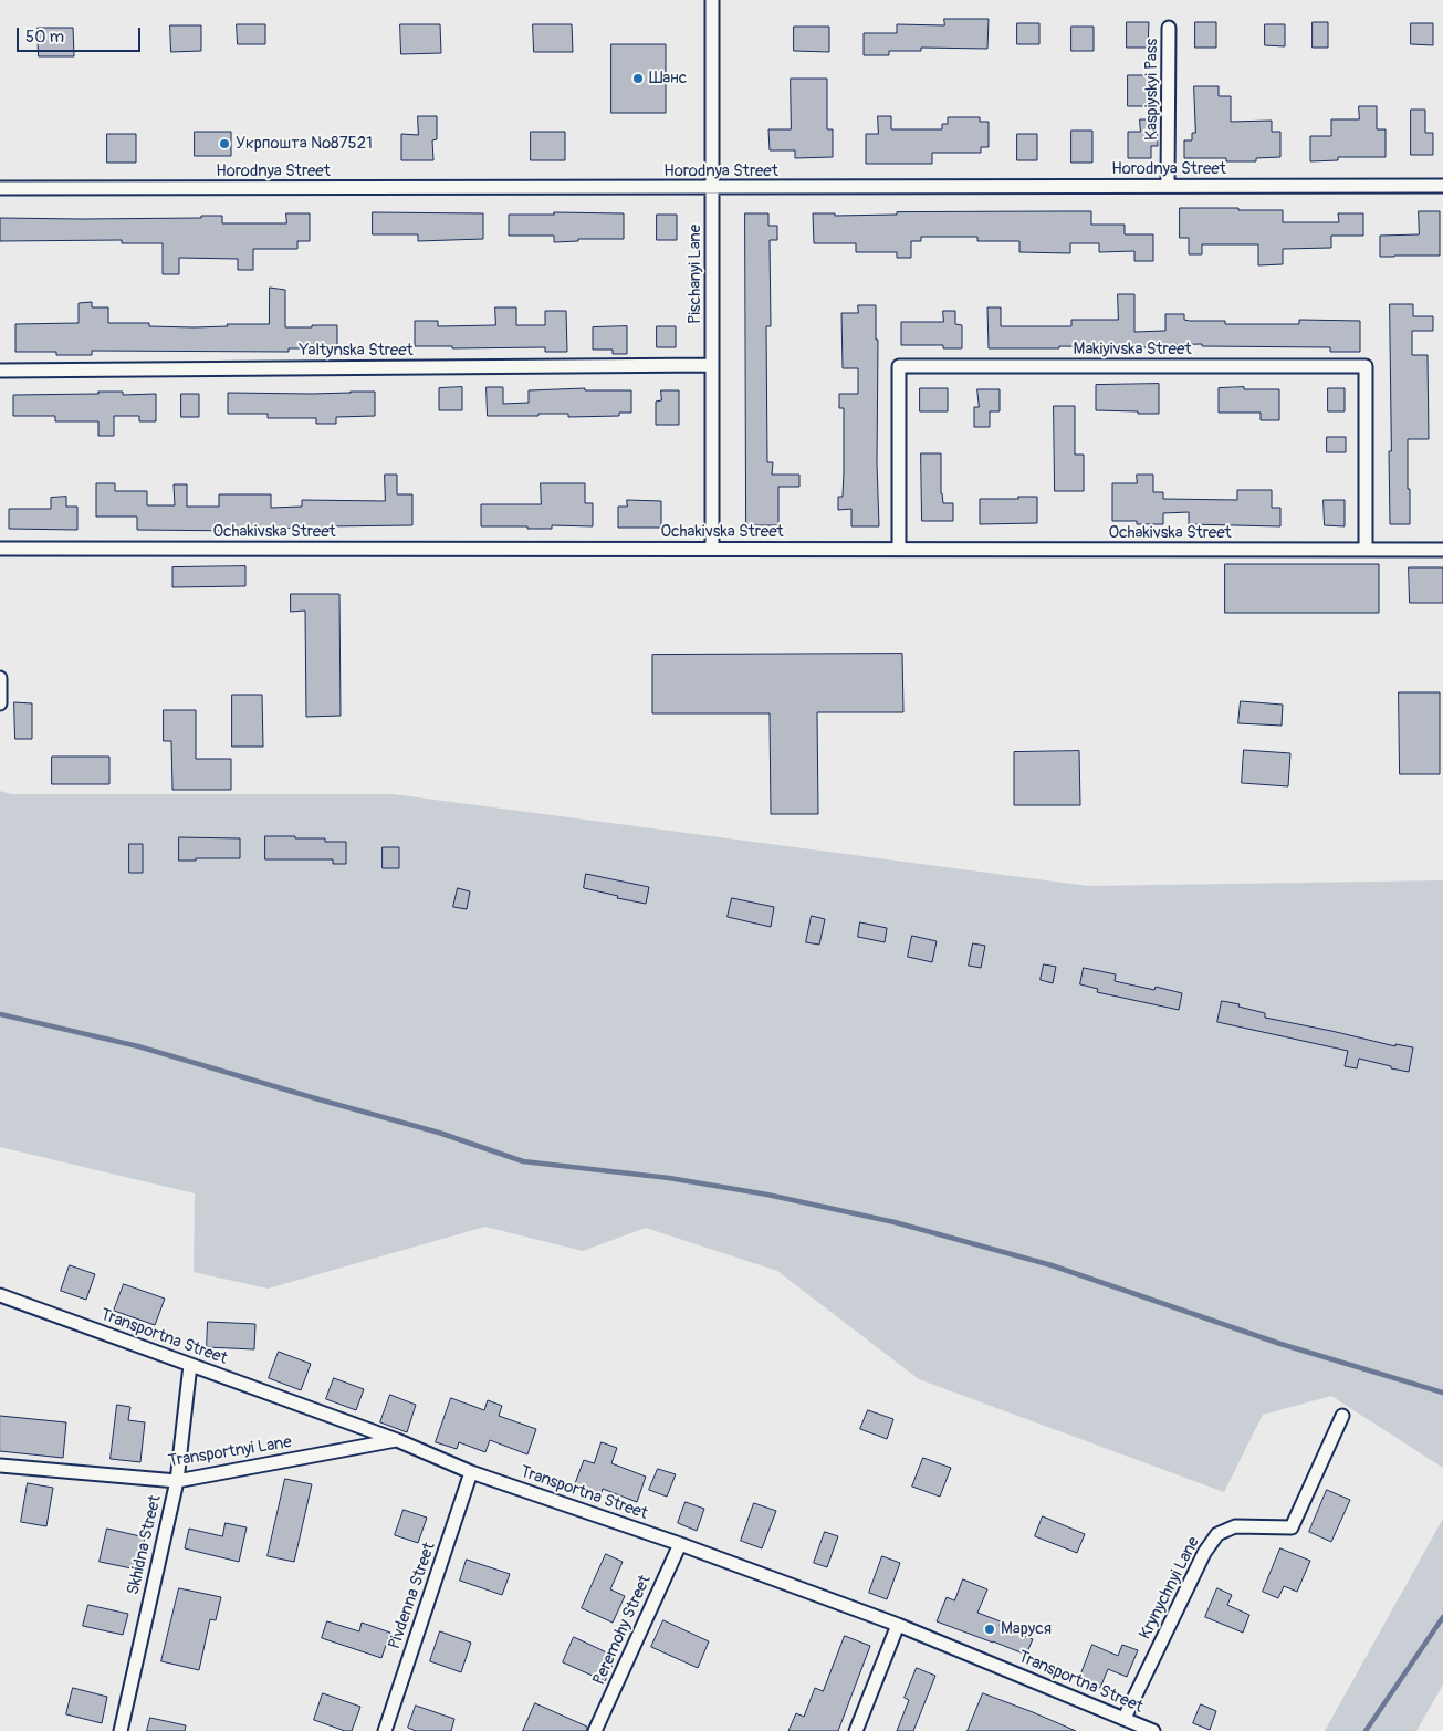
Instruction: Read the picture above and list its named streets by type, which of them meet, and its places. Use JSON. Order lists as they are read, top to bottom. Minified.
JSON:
{"streets":{"street":["Kaspiyskyi Pass","Horodnya Street","Pischanyi Lane","Makiyivska Street","Yaltynska Street","Ochakivska Street","Transportna Street","Transportnyi Lane","Skhidna Street","Krynychnyi Lane","Pivdenna Street","Peremohy Street"]},"crossings":[["Kaspiyskyi Pass","Horodnya Street"],["Horodnya Street","Pischanyi Lane"],["Pischanyi Lane","Yaltynska Street"],["Pischanyi Lane","Ochakivska Street"],["Makiyivska Street","Ochakivska Street"],["Transportna Street","Transportnyi Lane"],["Transportna Street","Skhidna Street"],["Transportna Street","Krynychnyi Lane"],["Transportna Street","Pivdenna Street"],["Transportna Street","Peremohy Street"],["Transportnyi Lane","Skhidna Street"]],"places":["Шанс","Укрпошта №87521","Маруся"],"scale_bar":"50 m"}
